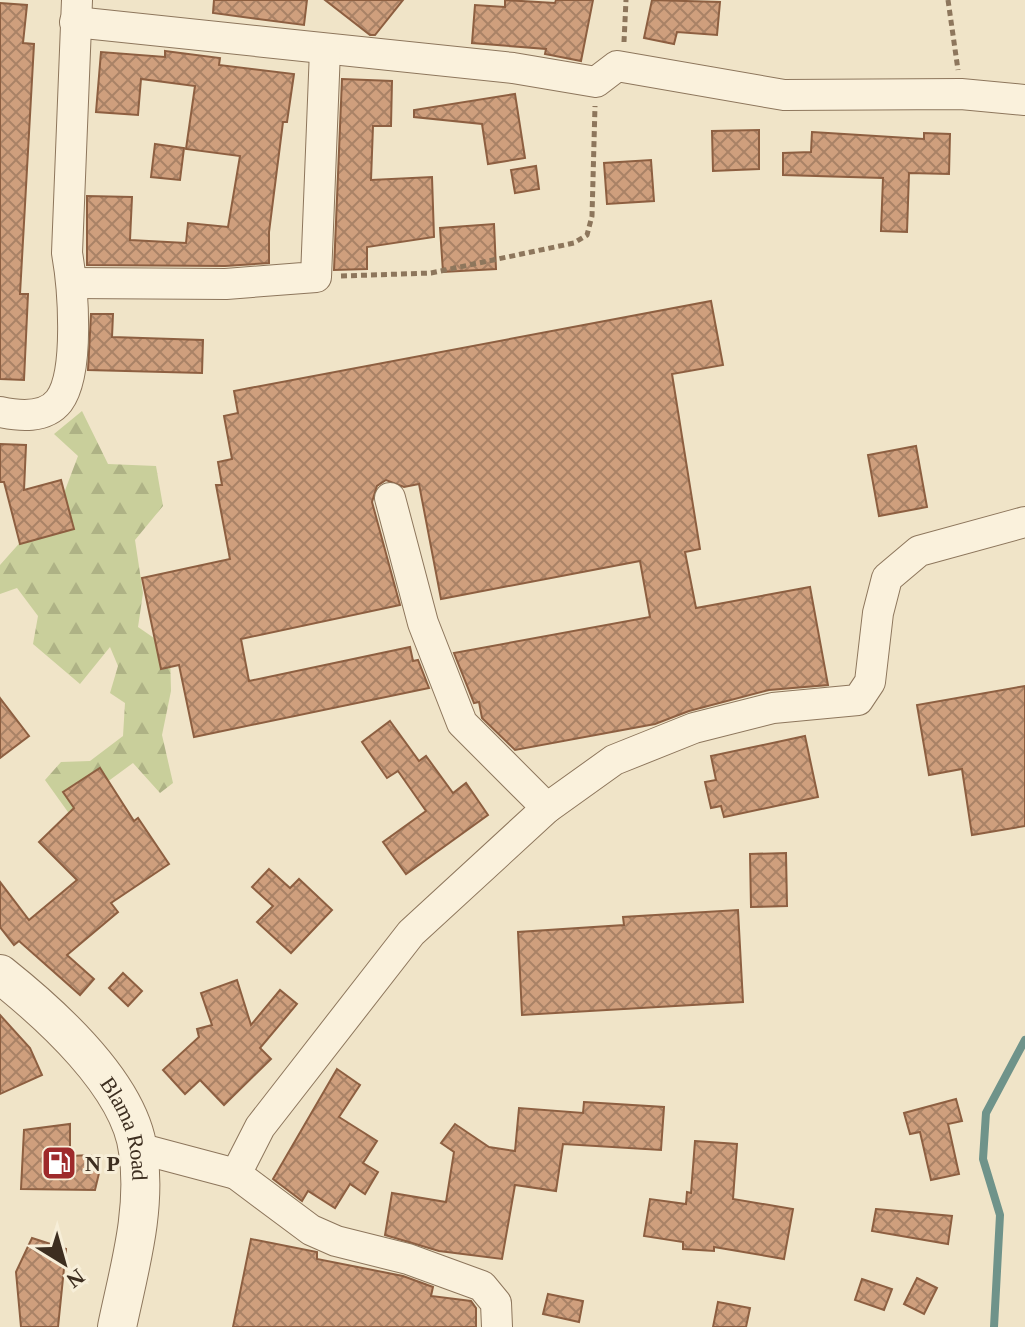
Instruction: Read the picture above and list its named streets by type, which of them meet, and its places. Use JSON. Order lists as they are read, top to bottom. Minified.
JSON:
{"streets":{"street":["Blama Road"]},"places":{"fuel station":["N P"]},"north":"bottom right"}
